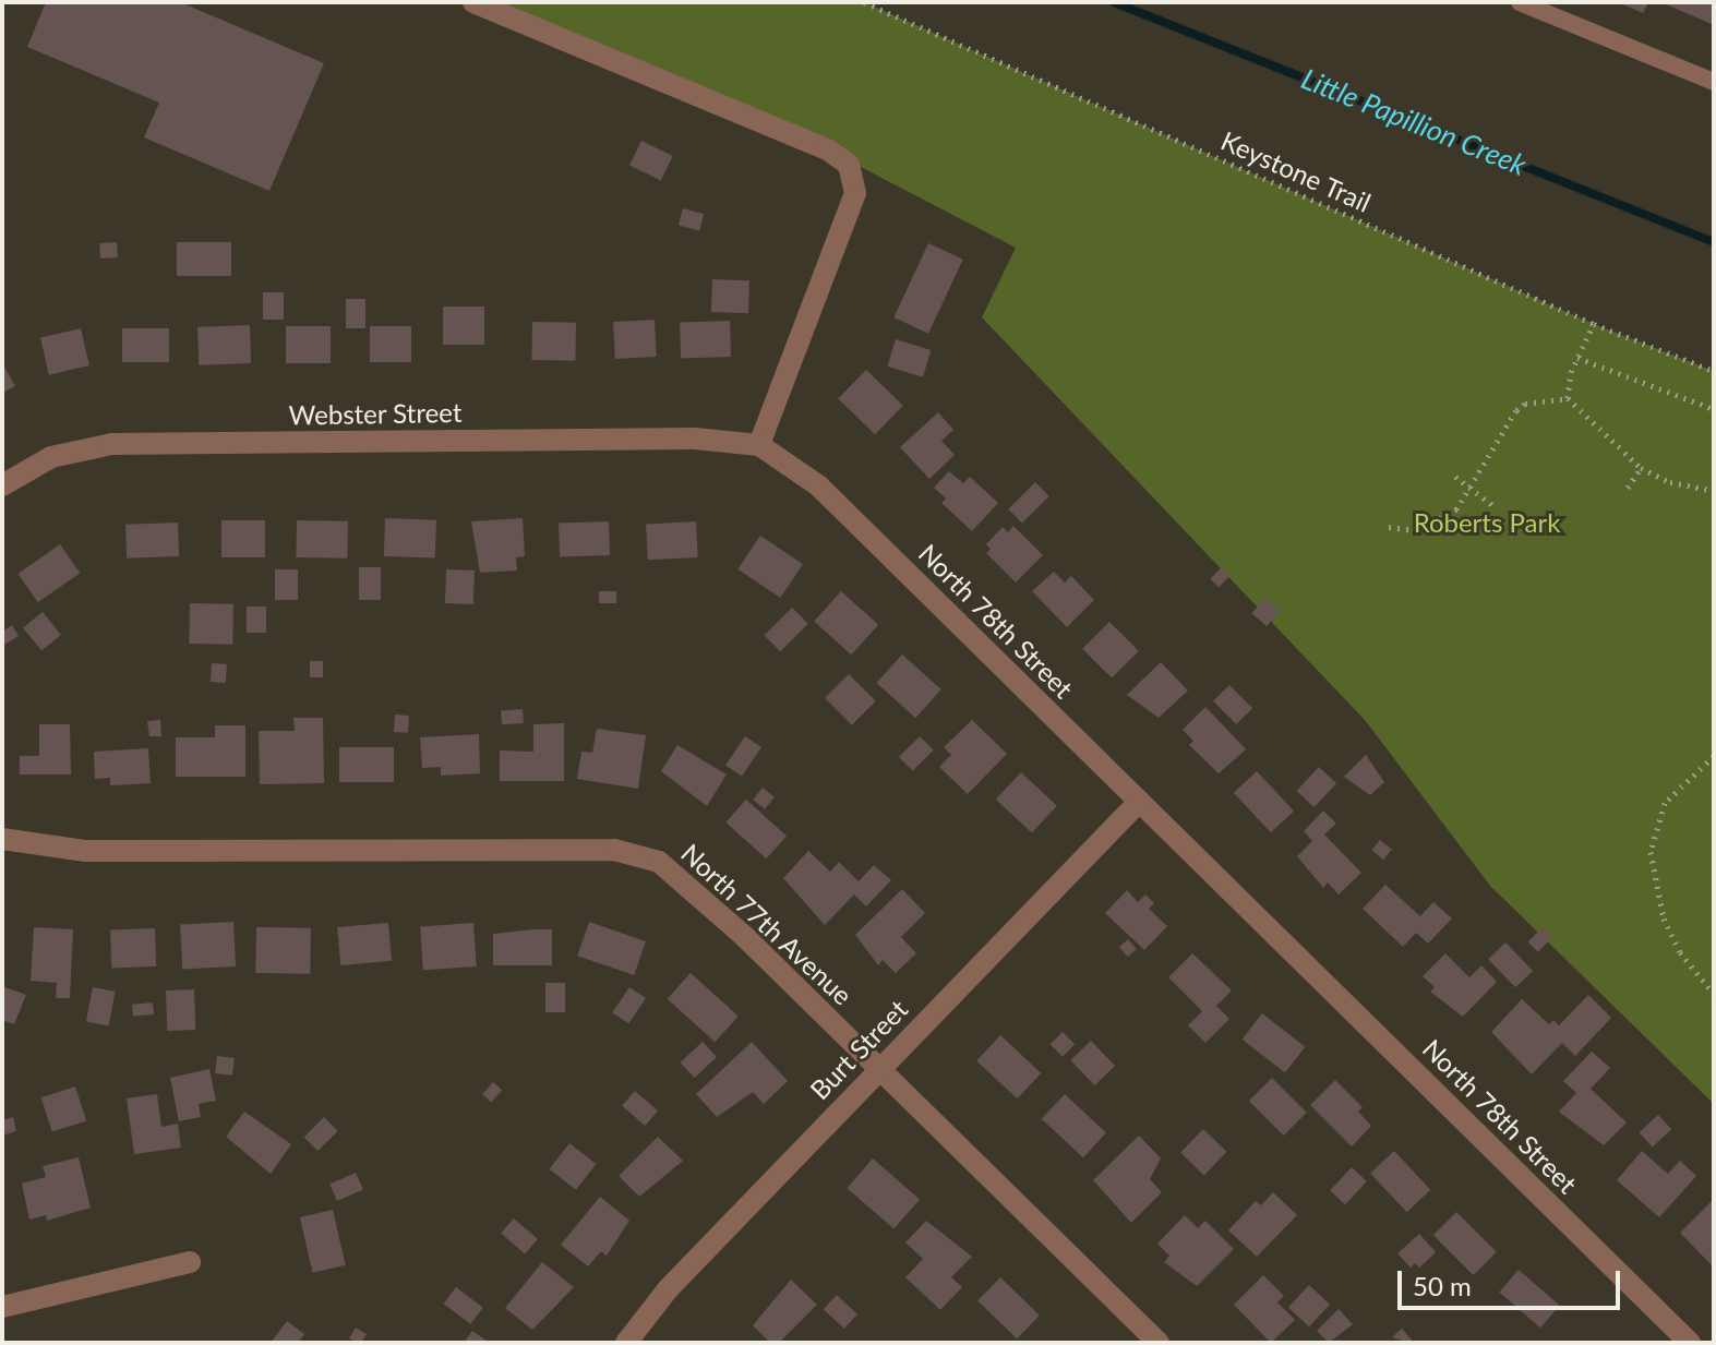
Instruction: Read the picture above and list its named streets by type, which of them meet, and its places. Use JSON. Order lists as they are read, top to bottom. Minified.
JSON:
{"streets":{"street":["Webster Street","North 78th Street","North 77th Avenue","Burt Street"],"path":["Keystone Trail"]},"crossings":[["Webster Street","North 78th Street"],["North 78th Street","Burt Street"],["North 77th Avenue","Burt Street"]],"water":["Little Papillion Creek"],"parks":["Roberts Park"],"scale_bar":"50 m"}
